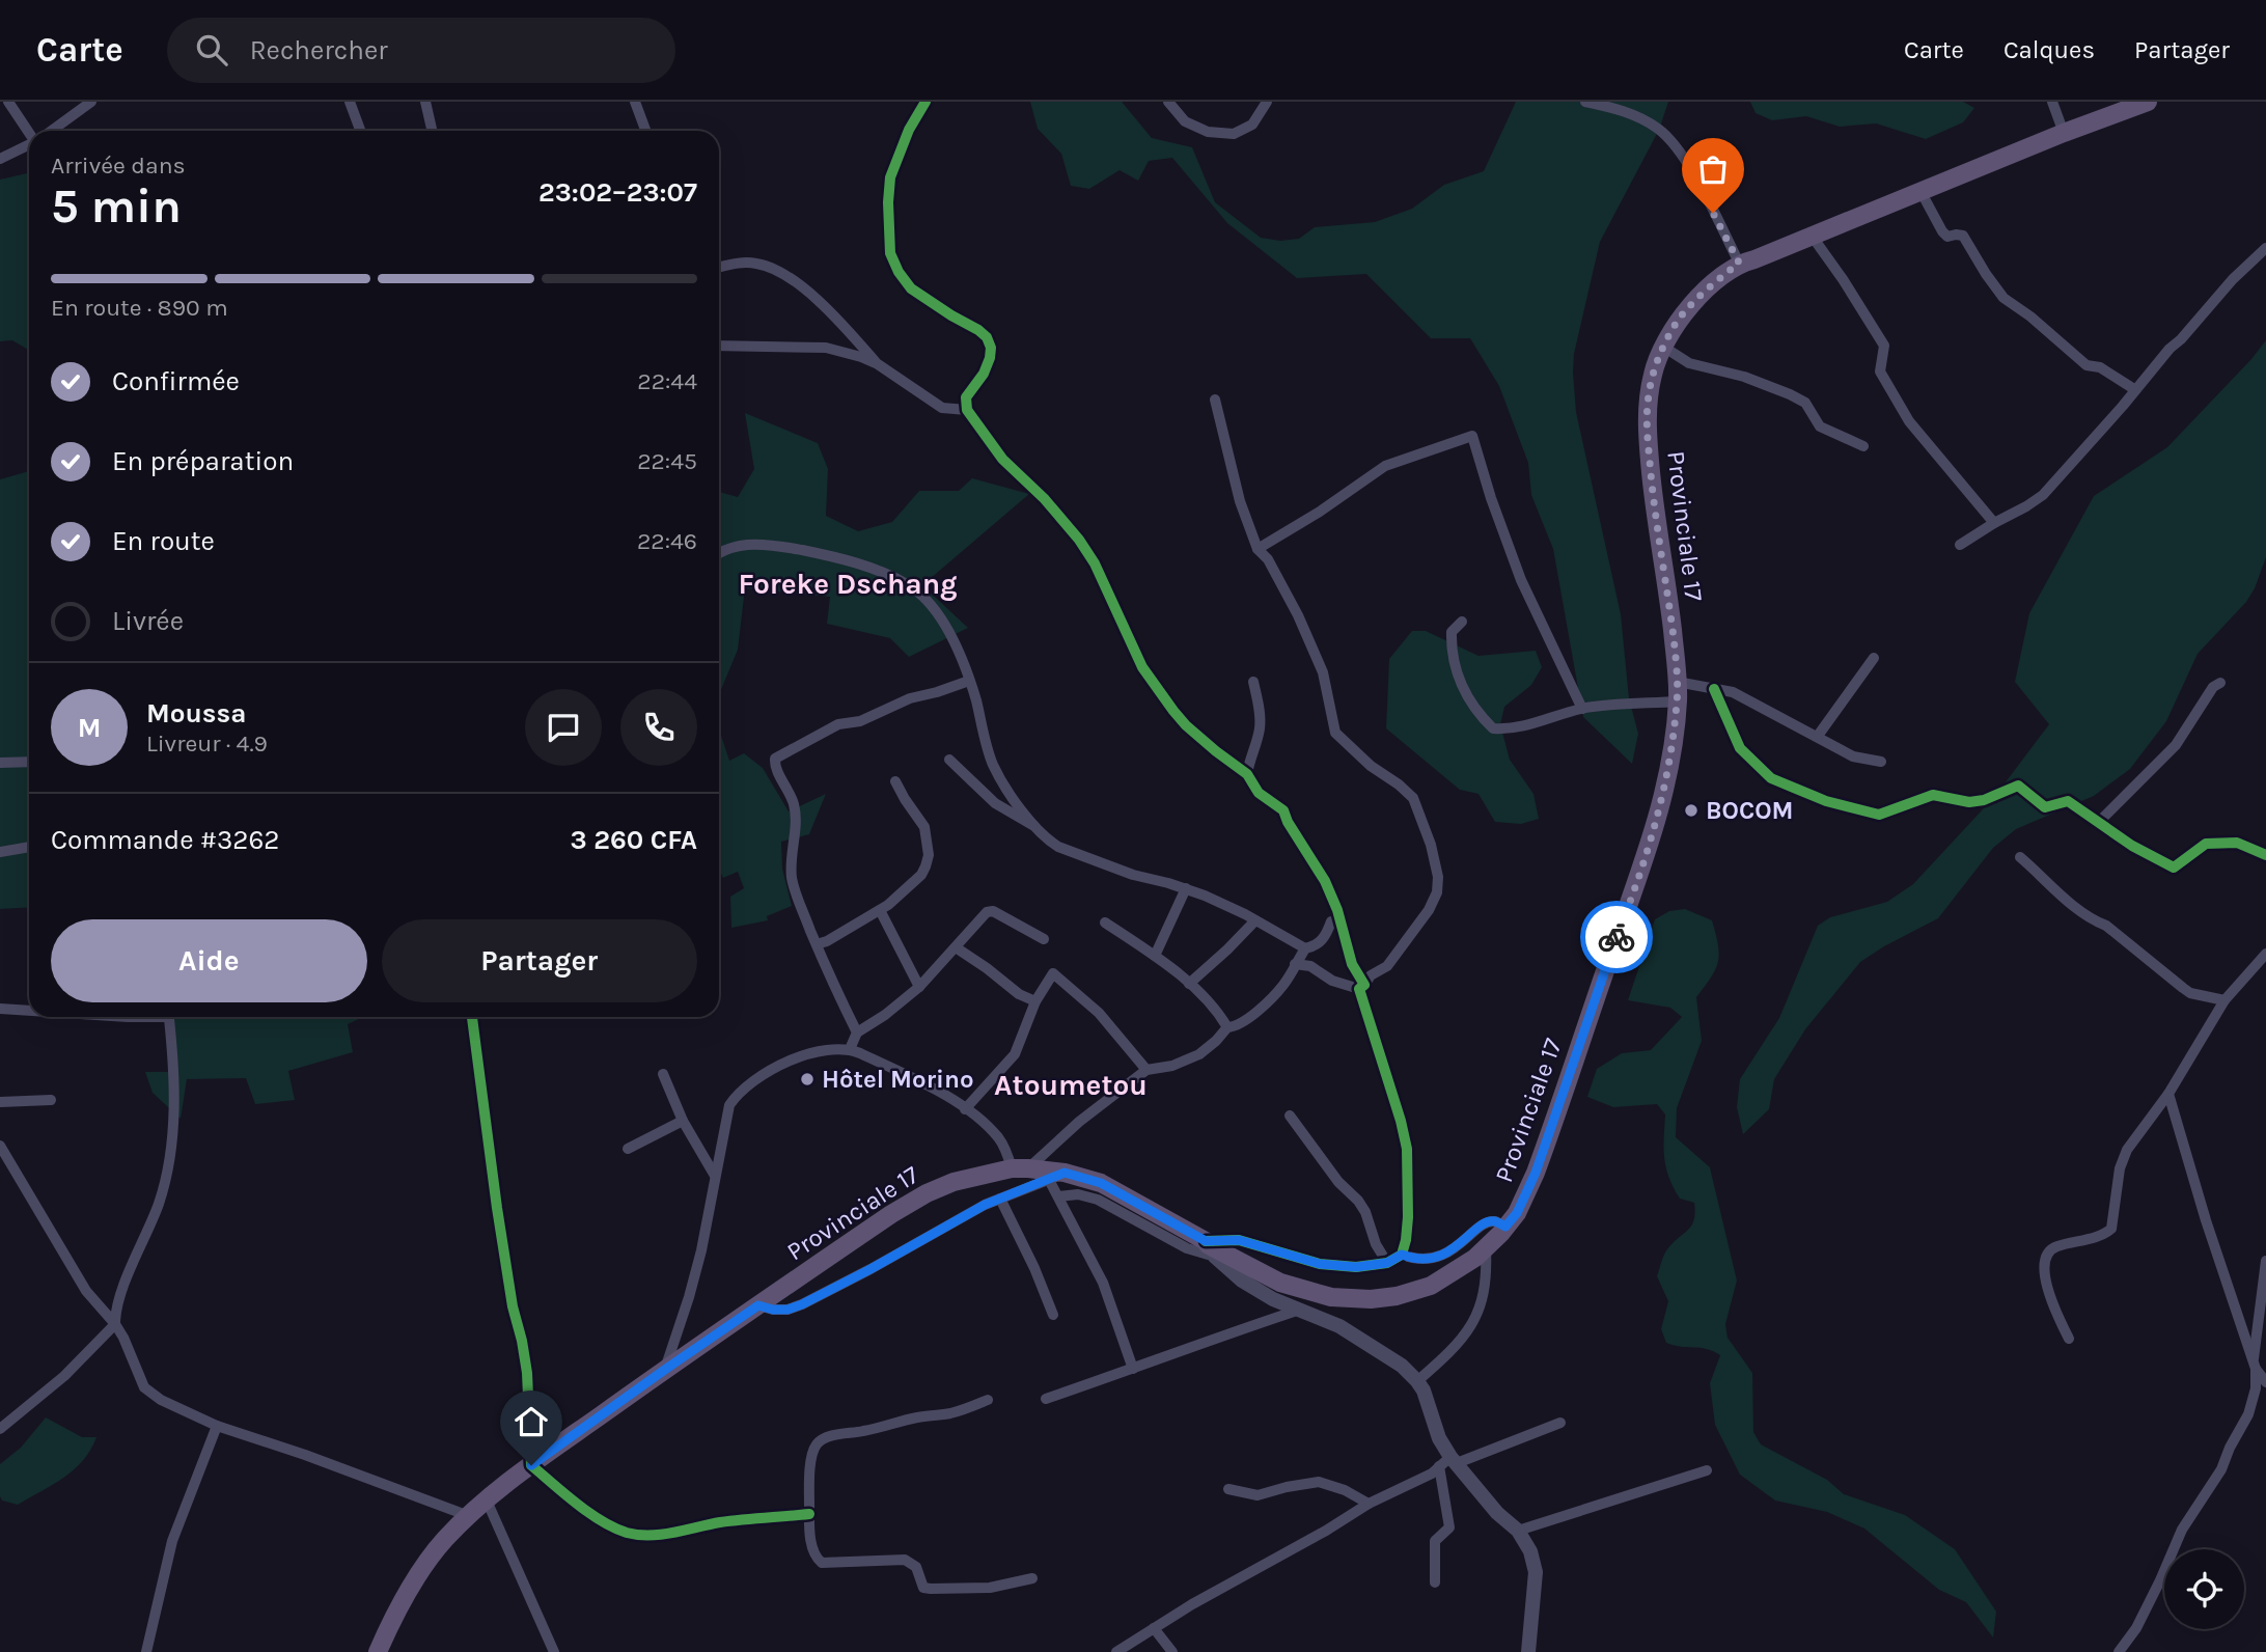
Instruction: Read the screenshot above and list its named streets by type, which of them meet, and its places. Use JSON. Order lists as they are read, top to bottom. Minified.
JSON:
{"streets":{"main road":["Provinciale 17"]},"districts":["Foreke Dschang","Atoumetou"],"places":["BOCOM","Hôtel Morino"],"page":{"header":"Carte","search":"Rechercher","nav":["Carte","Calques","Partager"],"heading":["5 min","Arrivée dans","23:02–23:07"],"panel":["Moussa","Livreur · 4.9","Commande #3262","3 260 CFA"],"bar":"En route · 890 m","list":[["Confirmée","22:44"],["En préparation","22:45"],["En route","22:46"],"Livrée"],"round":"M","buttons":["Aide","Partager"]}}
